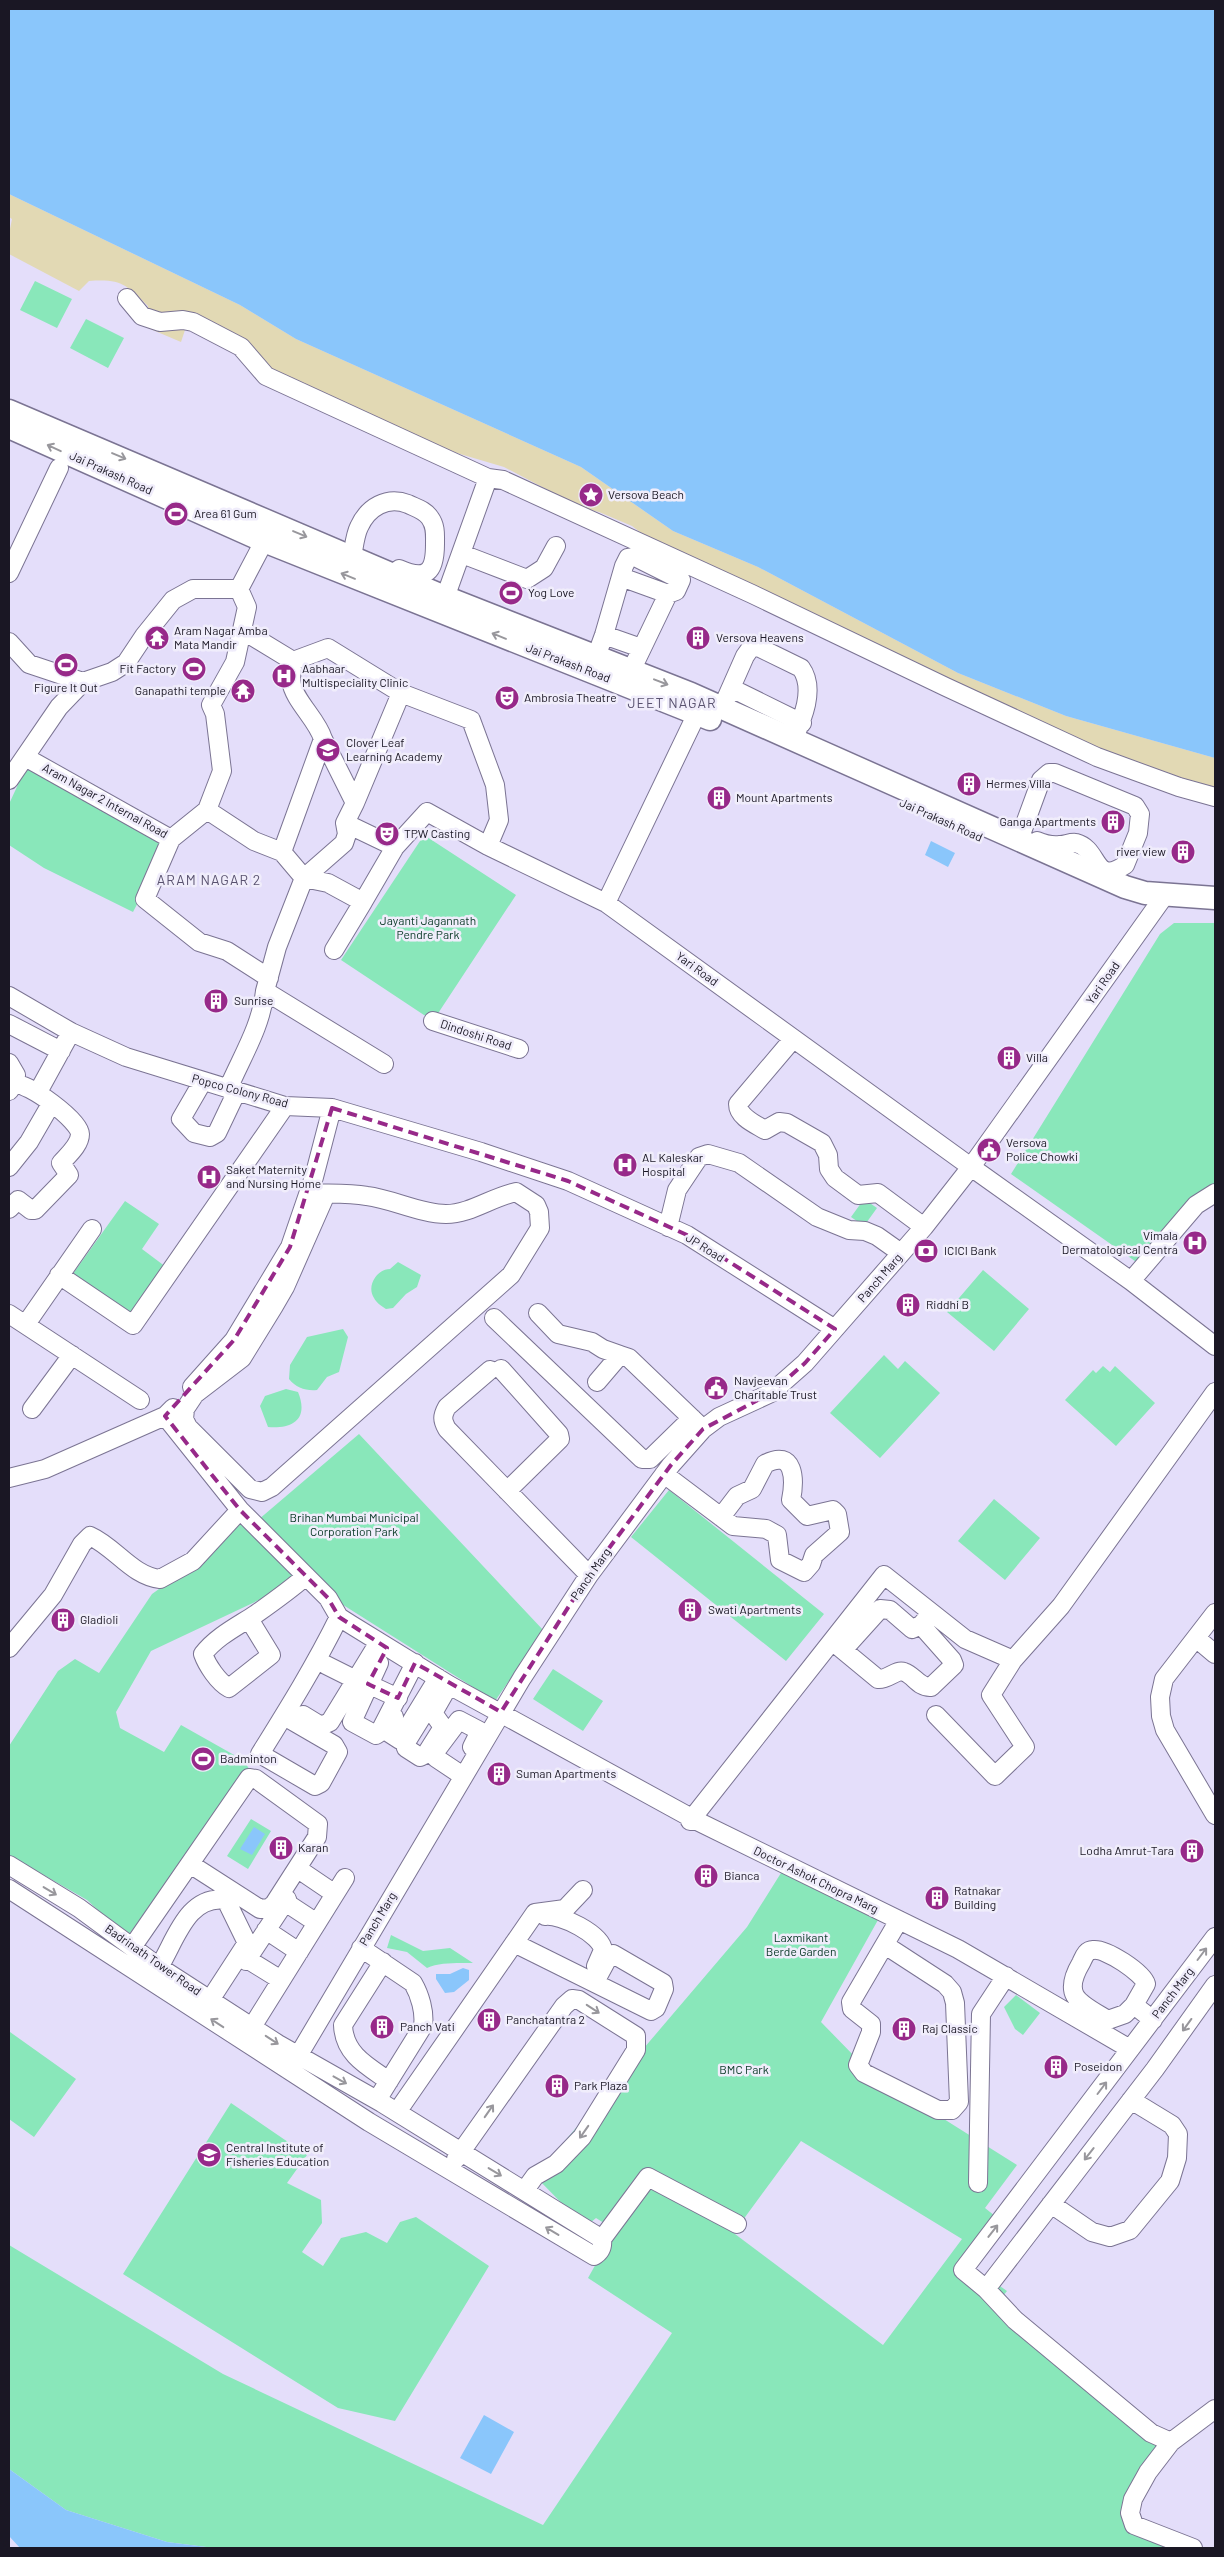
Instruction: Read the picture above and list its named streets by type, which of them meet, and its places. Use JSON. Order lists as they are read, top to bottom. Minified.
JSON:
{"streets":{"main road":["Jai Prakash Road"],"street":["Aram Nagar 2 Internal Road","Yari Road","Dindoshi Road","Popco Colony Road","JP Road","Panch Marg","Doctor Ashok Chopra Marg","Badrinath Tower Road"]},"crossings":[["Jai Prakash Road","Yari Road"],["Yari Road","Panch Marg"],["Popco Colony Road","JP Road"],["JP Road","Panch Marg"],["Panch Marg","Doctor Ashok Chopra Marg"],["Panch Marg","Badrinath Tower Road"]],"districts":["JEET NAGAR","ARAM NAGAR 2"],"parks":["Jayanti Jagannath Pendre Park","Brihan Mumbai Municipal Corporation Park","Laxmikant Berde Garden","BMC Park"],"places":{"place":["Versova Beach"],"sports":["Area 61 Gum","Yog Love","Figure It Out","Fit Factory","Badminton"],"temple":["Aram Nagar Amba Mata Mandir","Ganapathi temple"],"building":["Versova Heavens","Hermes Villa","Mount Apartments","Ganga Apartments","river view","Sunrise","Villa","Riddhi B","Swati Apartments","Gladioli","Suman Apartments","Karan","Lodha Amrut-Tara","Bianca","Ratnakar Building","Panchatantra 2","Panch Vati","Raj Classic","Poseidon","Park Plaza"],"hospital":["Aabhaar Multispeciality Clinic","AL Kaleskar Hospital","Saket Maternity and Nursing Home","Vimala Dermatological Centra"],"theatre":["Ambrosia Theatre","TPW Casting"],"school or university":["Clover Leaf Learning Academy","Central Institute of Fisheries Education"],"public building":["Versova Police Chowki","Navjeevan Charitable Trust"],"bank":["ICICI Bank"]}}
